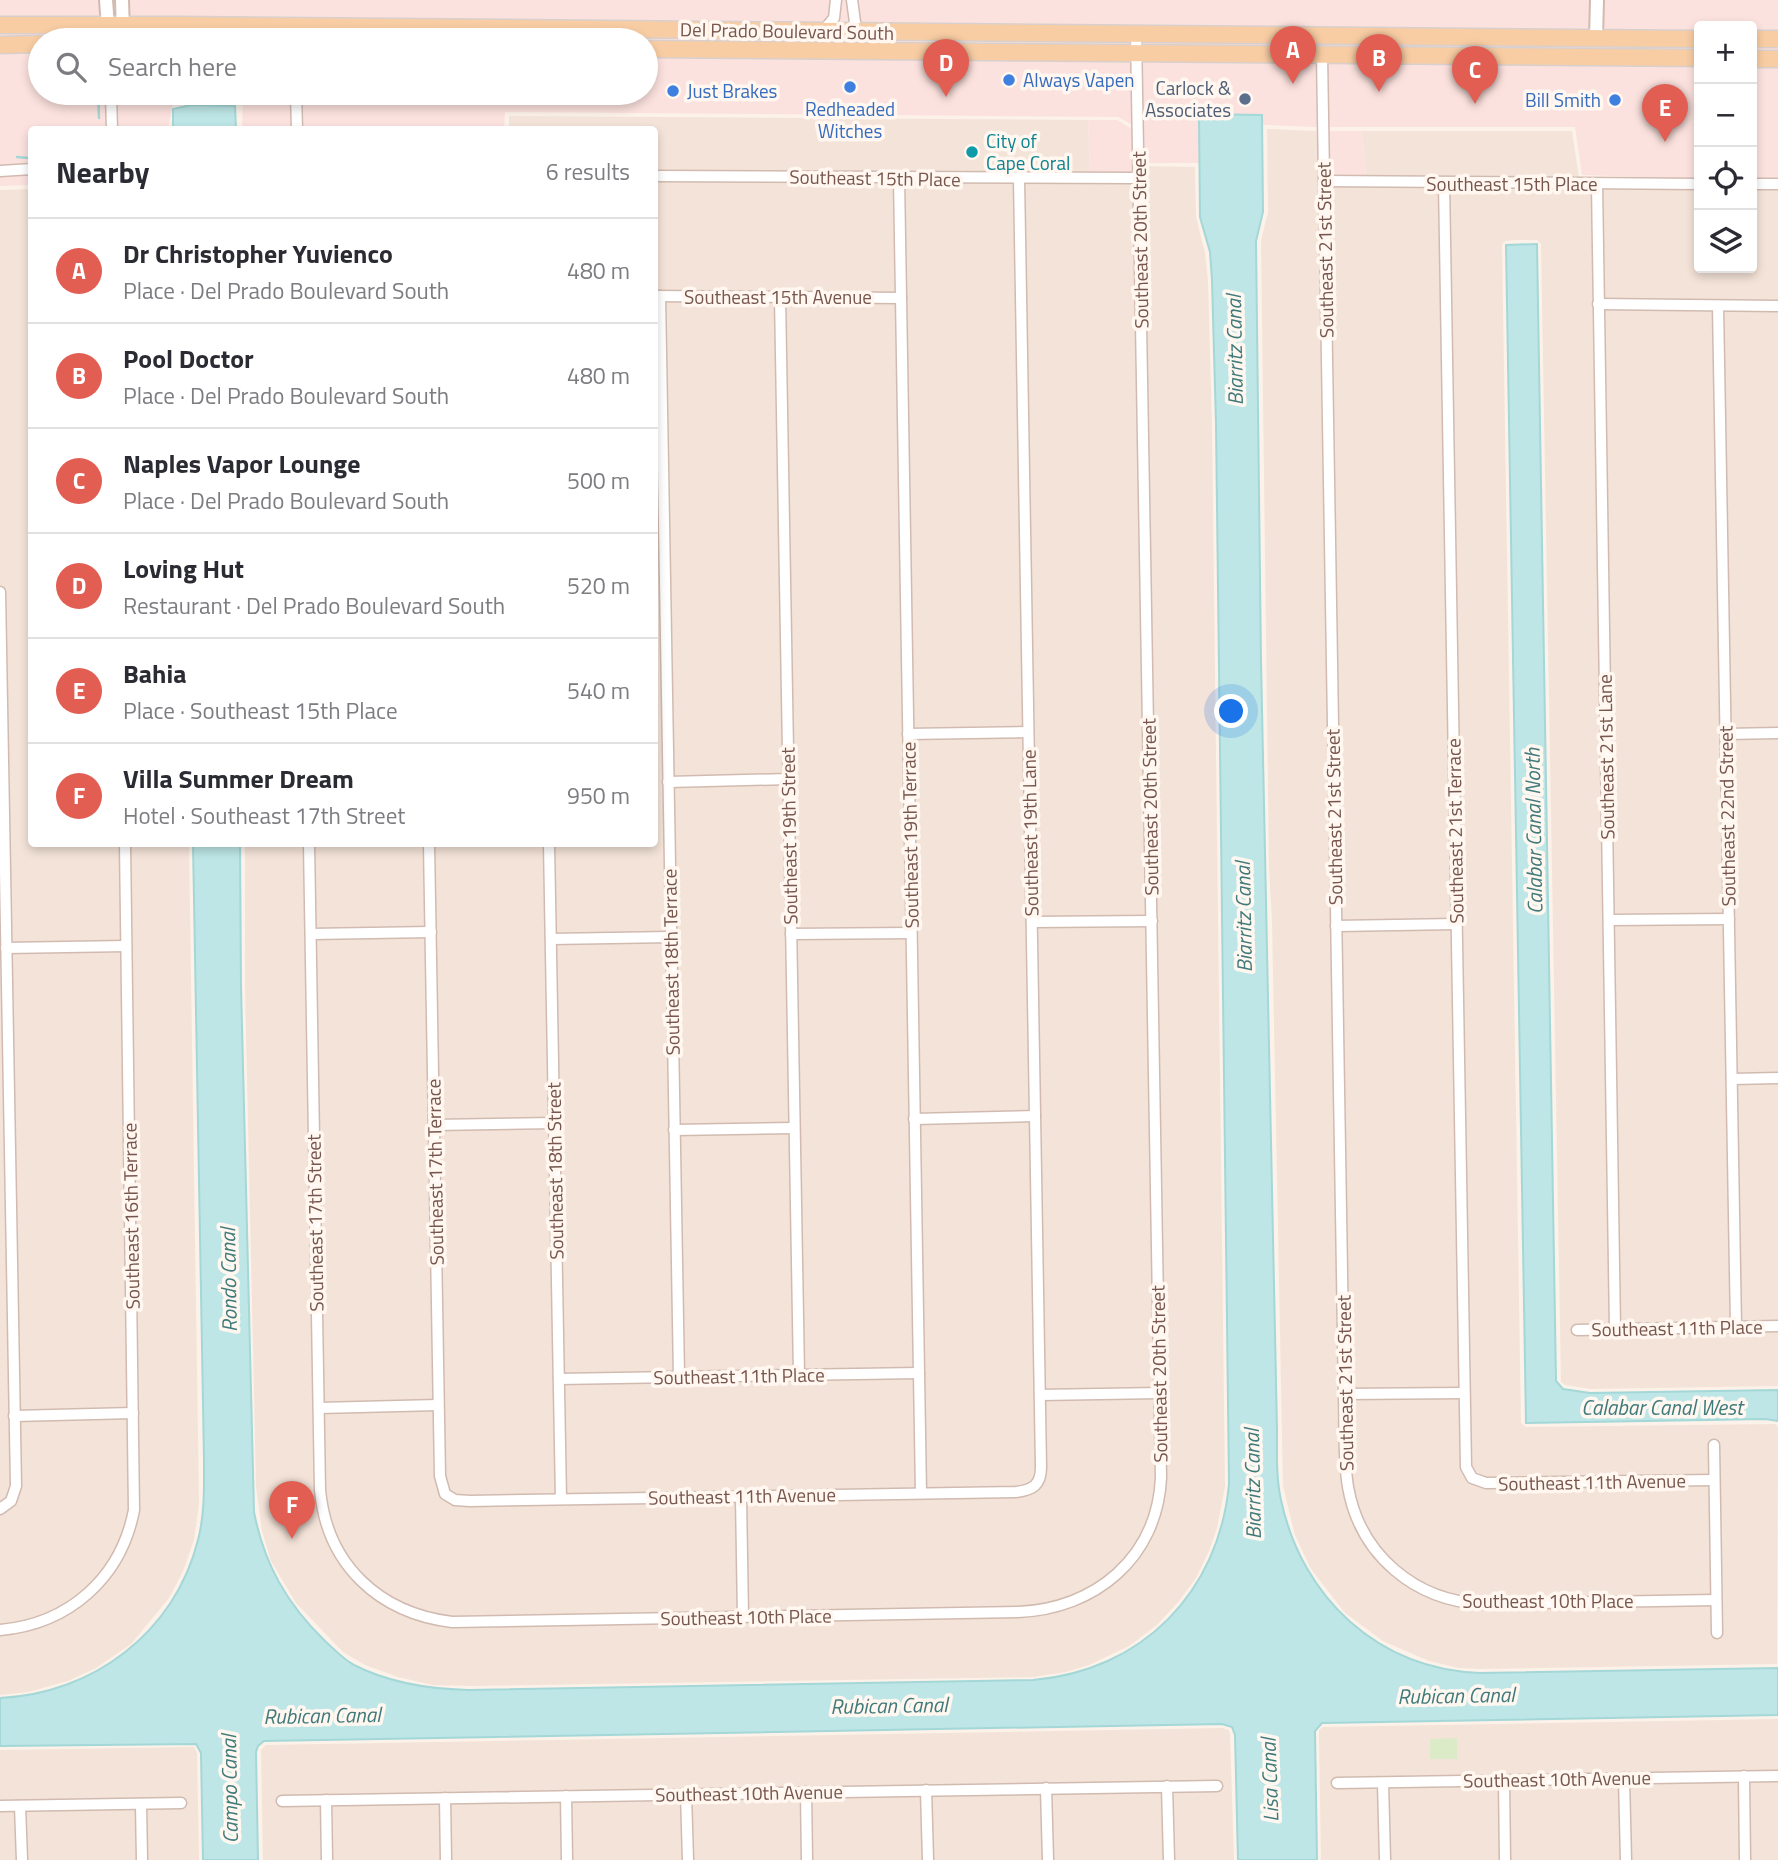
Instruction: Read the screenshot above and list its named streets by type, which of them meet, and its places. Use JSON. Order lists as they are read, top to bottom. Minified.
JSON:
{"streets":{"main road":["Del Prado Boulevard South"],"street":["Southeast 15th Place","Southeast 20th Street","Southeast 21st Street","Southeast 15th Avenue","Southeast 21st Lane","Southeast 22nd Street","Southeast 21st Terrace","Southeast 19th Lane","Southeast 19th Terrace","Southeast 19th Street","Southeast 18th Terrace","Southeast 18th Street","Southeast 17th Terrace","Southeast 16th Terrace","Southeast 17th Street","Southeast 11th Place","Southeast 11th Avenue","Southeast 10th Place","Southeast 10th Avenue"]},"crossings":[["Del Prado Boulevard South","Southeast 20th Street"],["Del Prado Boulevard South","Southeast 21st Street"],["Southeast 15th Place","Southeast 20th Street"],["Southeast 15th Place","Southeast 21st Street"],["Southeast 15th Place","Southeast 21st Lane"],["Southeast 15th Place","Southeast 21st Terrace"],["Southeast 15th Place","Southeast 19th Lane"],["Southeast 15th Place","Southeast 19th Terrace"],["Southeast 20th Street","Southeast 10th Place"],["Southeast 21st Street","Southeast 10th Place"],["Southeast 15th Avenue","Southeast 19th Terrace"],["Southeast 15th Avenue","Southeast 19th Street"],["Southeast 21st Lane","Southeast 11th Place"],["Southeast 22nd Street","Southeast 11th Place"],["Southeast 21st Terrace","Southeast 11th Avenue"],["Southeast 19th Lane","Southeast 11th Avenue"],["Southeast 19th Terrace","Southeast 11th Place"],["Southeast 19th Terrace","Southeast 11th Avenue"],["Southeast 19th Street","Southeast 11th Place"],["Southeast 18th Terrace","Southeast 11th Place"],["Southeast 18th Street","Southeast 11th Place"],["Southeast 18th Street","Southeast 11th Avenue"],["Southeast 17th Terrace","Southeast 11th Avenue"],["Southeast 17th Street","Southeast 10th Place"]],"water":["Biarritz Canal","Calabar Canal North","Rondo Canal","Calabar Canal West","Rubican Canal","Lisa Canal","Campo Canal"],"places":["Always Vapen","Redheaded Witches","Just Brakes","Carlock & Associates","Bill Smith","City of Cape Coral"],"page":{"map_buttons":["+","−"],"pins":["A","B","D","C","E","F"],"search":"Search here","heading":["Nearby","6 results"],"list":[{"mark":"A","name":"Dr Christopher Yuvienco","note":"Place · Del Prado Boulevard South","value":"480 m"},{"mark":"B","name":"Pool Doctor","note":"Place · Del Prado Boulevard South","value":"480 m"},{"mark":"C","name":"Naples Vapor Lounge","note":"Place · Del Prado Boulevard South","value":"500 m"},{"mark":"D","name":"Loving Hut","note":"Restaurant · Del Prado Boulevard South","value":"520 m"},{"mark":"E","name":"Bahia","note":"Place · Southeast 15th Place","value":"540 m"},{"mark":"F","name":"Villa Summer Dream","note":"Hotel · Southeast 17th Street","value":"950 m"}]}}
